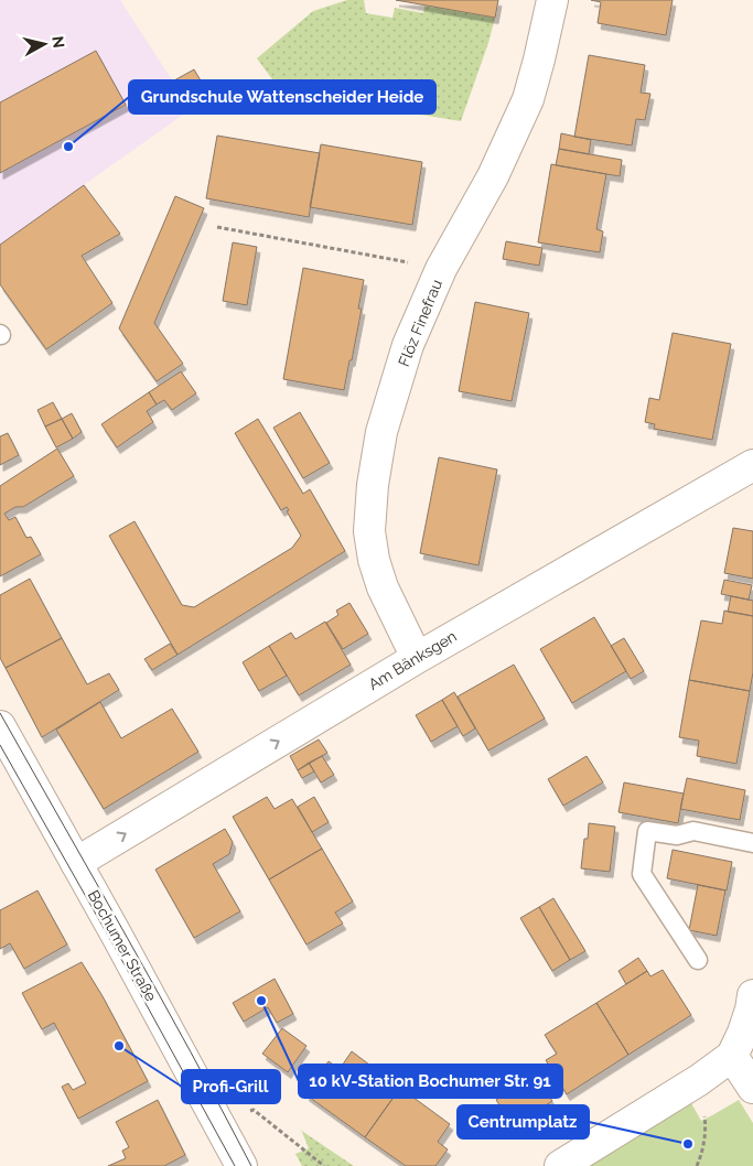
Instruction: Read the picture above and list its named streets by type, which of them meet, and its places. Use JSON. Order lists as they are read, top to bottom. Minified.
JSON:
{"streets":{"street":["Flöz Finefrau","Am Bänksgen","Bochumer Straße"]},"crossings":[["Flöz Finefrau","Am Bänksgen"],["Am Bänksgen","Bochumer Straße"]],"one_way":["Am Bänksgen"],"places":["Grundschule Wattenscheider Heide","10 kV-Station Bochumer Str. 91","Profi-Grill","Centrumplatz"],"north":"right"}
